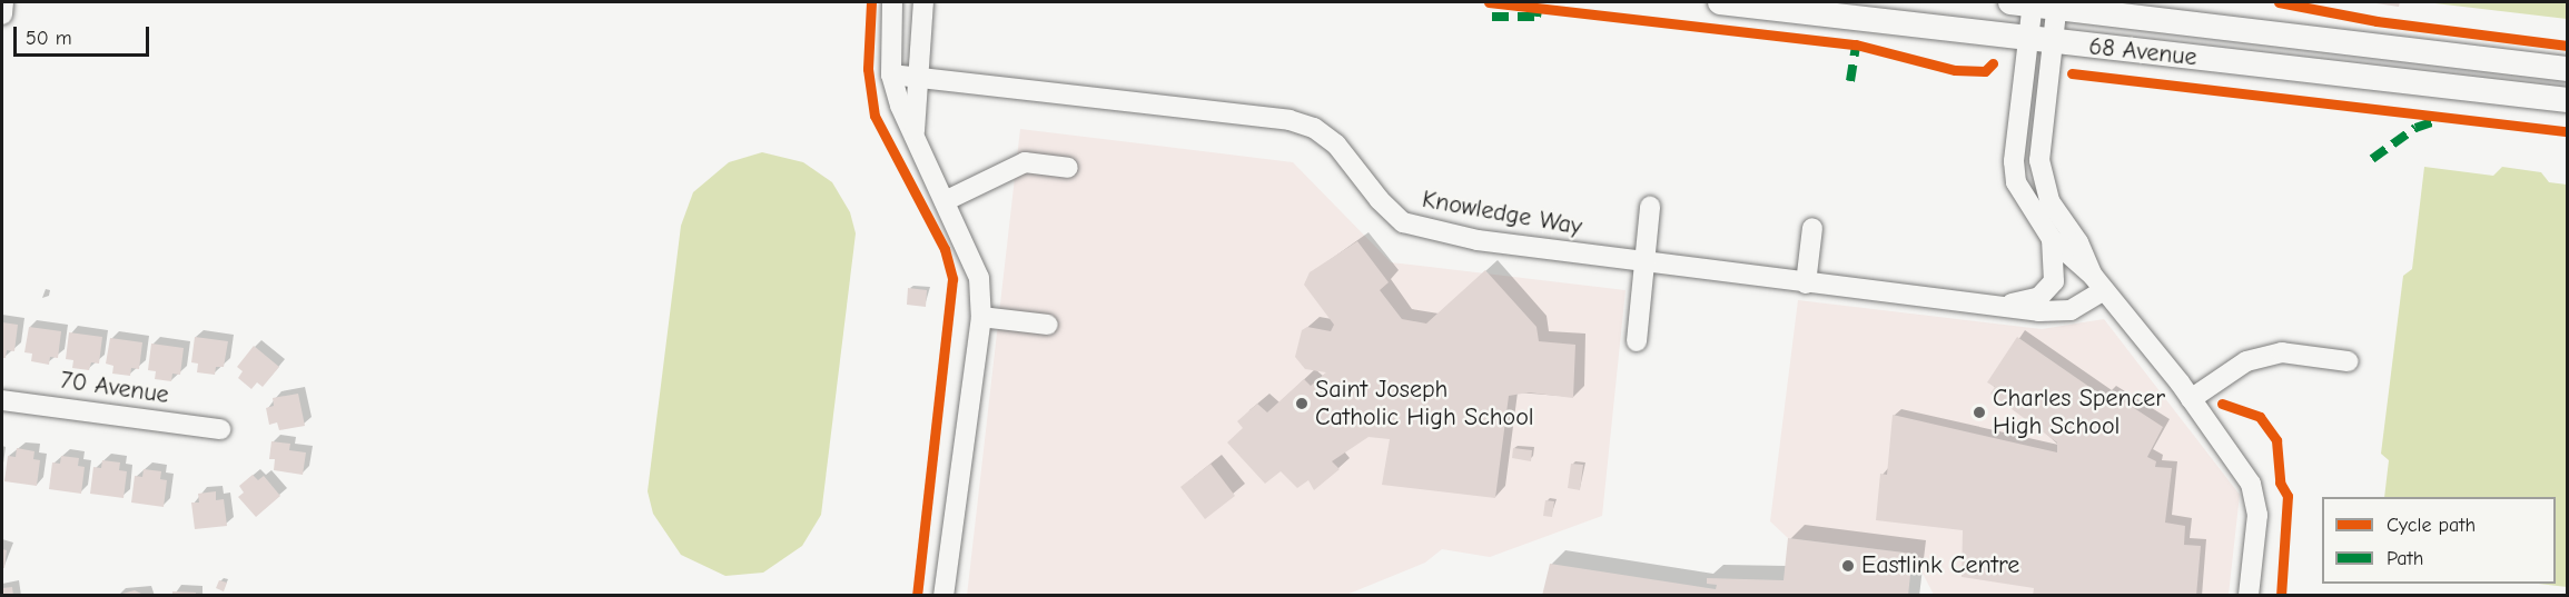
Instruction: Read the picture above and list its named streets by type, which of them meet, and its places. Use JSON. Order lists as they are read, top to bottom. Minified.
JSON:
{"streets":{"main road":["68 Avenue"],"street":["Knowledge Way","70 Avenue"]},"crossings":[["68 Avenue","Knowledge Way"]],"places":["Saint Joseph Catholic High School","Charles Spencer High School","Eastlink Centre"],"legend":["Cycle path","Path"],"scale_bar":"50 m"}
